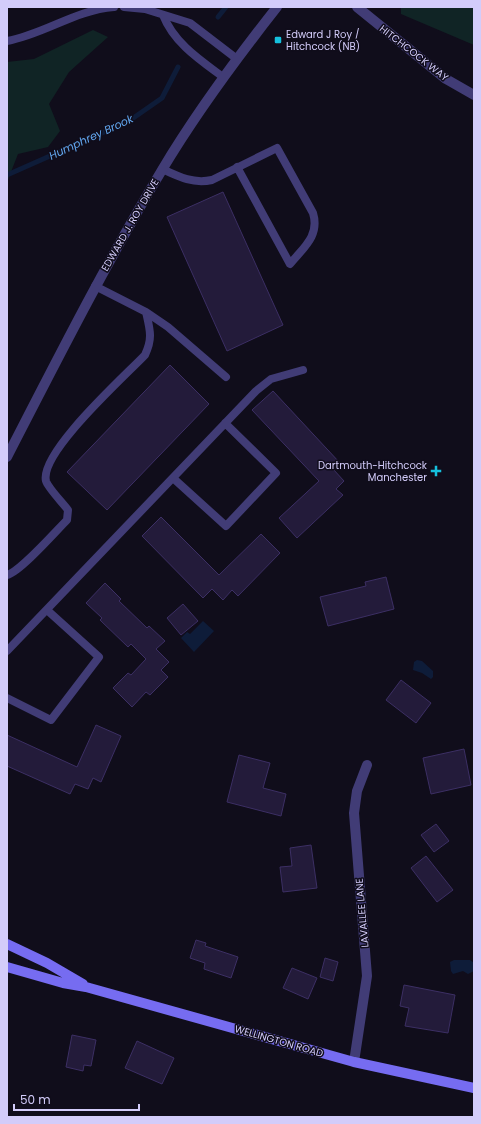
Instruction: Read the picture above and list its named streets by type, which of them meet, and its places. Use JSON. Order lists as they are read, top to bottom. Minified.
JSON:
{"streets":{"main road":["WELLINGTON ROAD"],"street":["HITCHCOCK WAY","EDWARD J. ROY DRIVE","LAVALLEE LANE"]},"crossings":[["LAVALLEE LANE","WELLINGTON ROAD"]],"water":["Humphrey Brook"],"places":{"transit":["Edward J Roy / Hitchcock (NB)"],"health":["Dartmouth-Hitchcock Manchester"]},"scale_bar":"50 m"}
